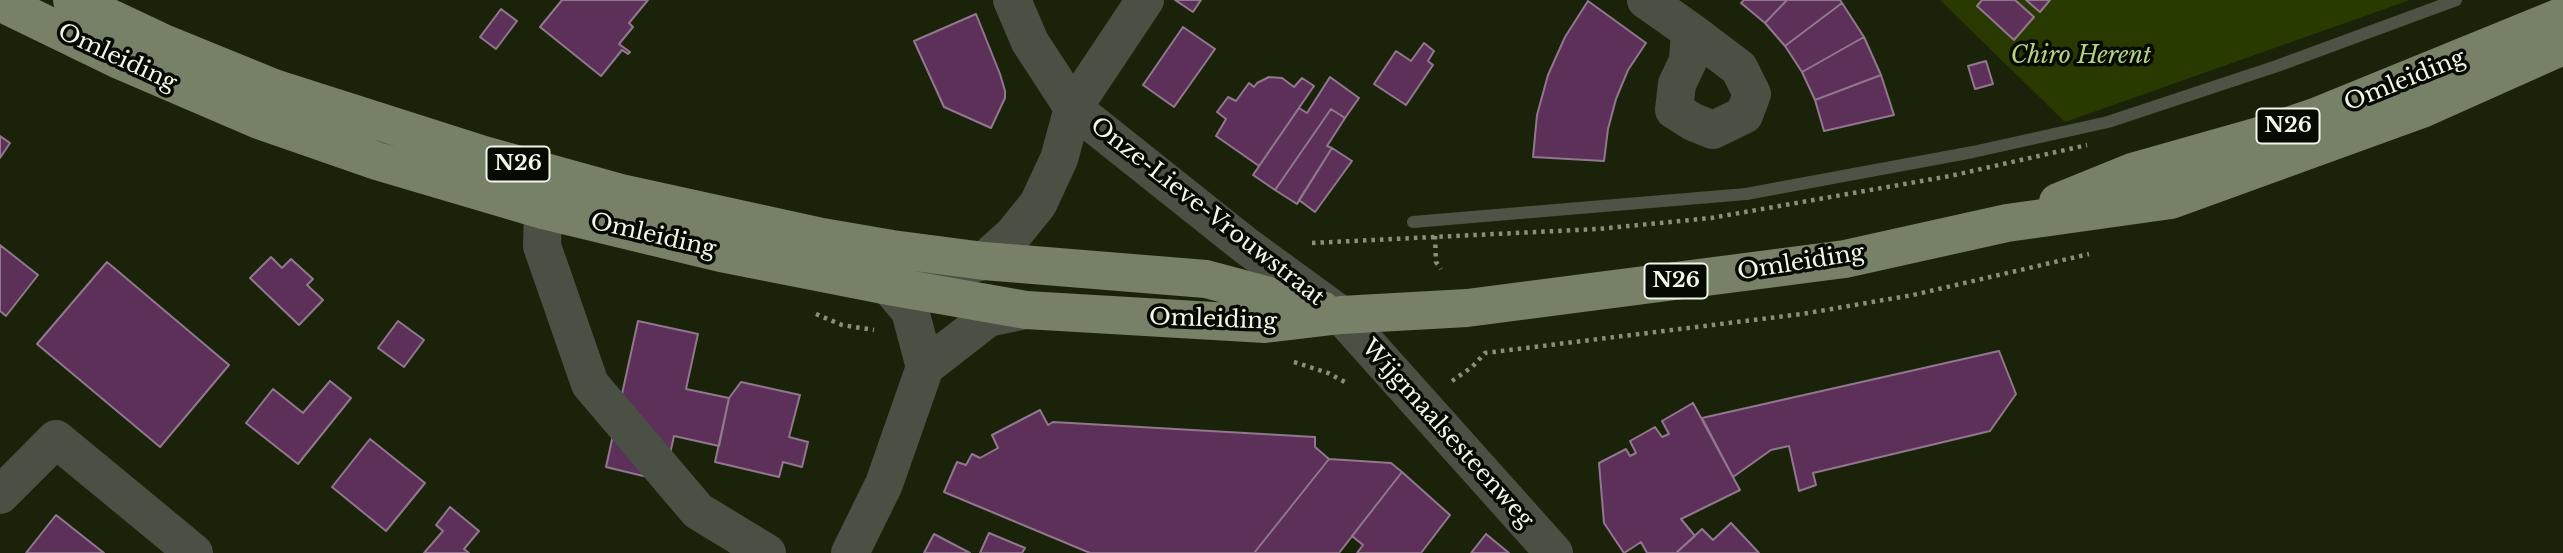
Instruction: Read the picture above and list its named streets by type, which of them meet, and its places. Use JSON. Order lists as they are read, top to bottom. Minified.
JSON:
{"streets":{"main road":["Omleiding","N26"],"street":["Onze-Lieve-Vrouwstraat","Wijgmaalsesteenweg"]},"crossings":[["Omleiding","Onze-Lieve-Vrouwstraat"],["Omleiding","Wijgmaalsesteenweg"],["Onze-Lieve-Vrouwstraat","Wijgmaalsesteenweg"]],"parks":["Chiro Herent"]}
